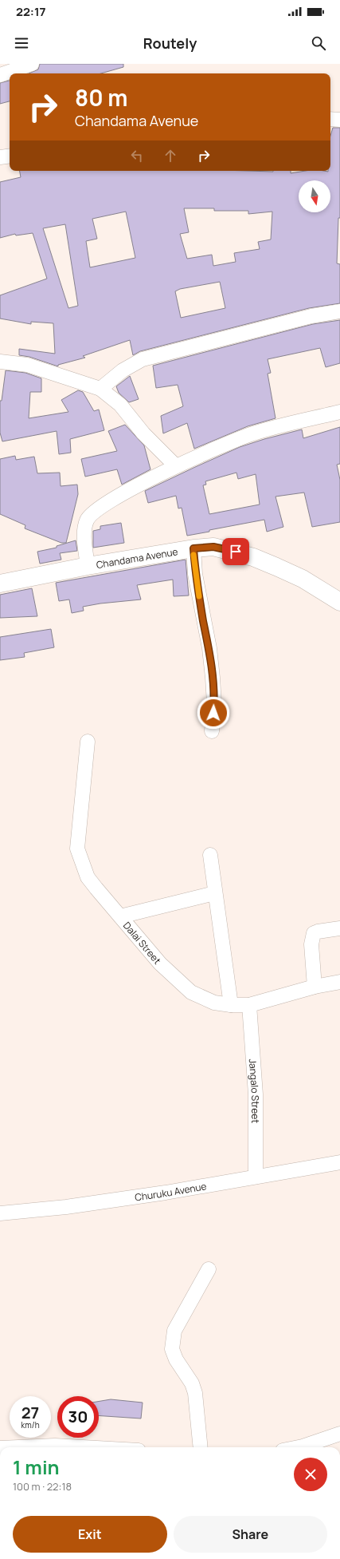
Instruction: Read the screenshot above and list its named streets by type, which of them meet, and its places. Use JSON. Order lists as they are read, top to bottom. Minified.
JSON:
{"streets":{"street":["Chandama Avenue","Dalai Street","Jangalo Street","Churuku Avenue"]},"crossings":[["Dalai Street","Jangalo Street"],["Jangalo Street","Churuku Avenue"]],"north":"bottom","page":{"status":"22:17","header":"Routely","turn":["80 m","Chandama Avenue"],"speed":"27 km/h","limit":"30","heading":["1 min","100 m · 22:18"],"buttons":["Exit","Share"]}}
